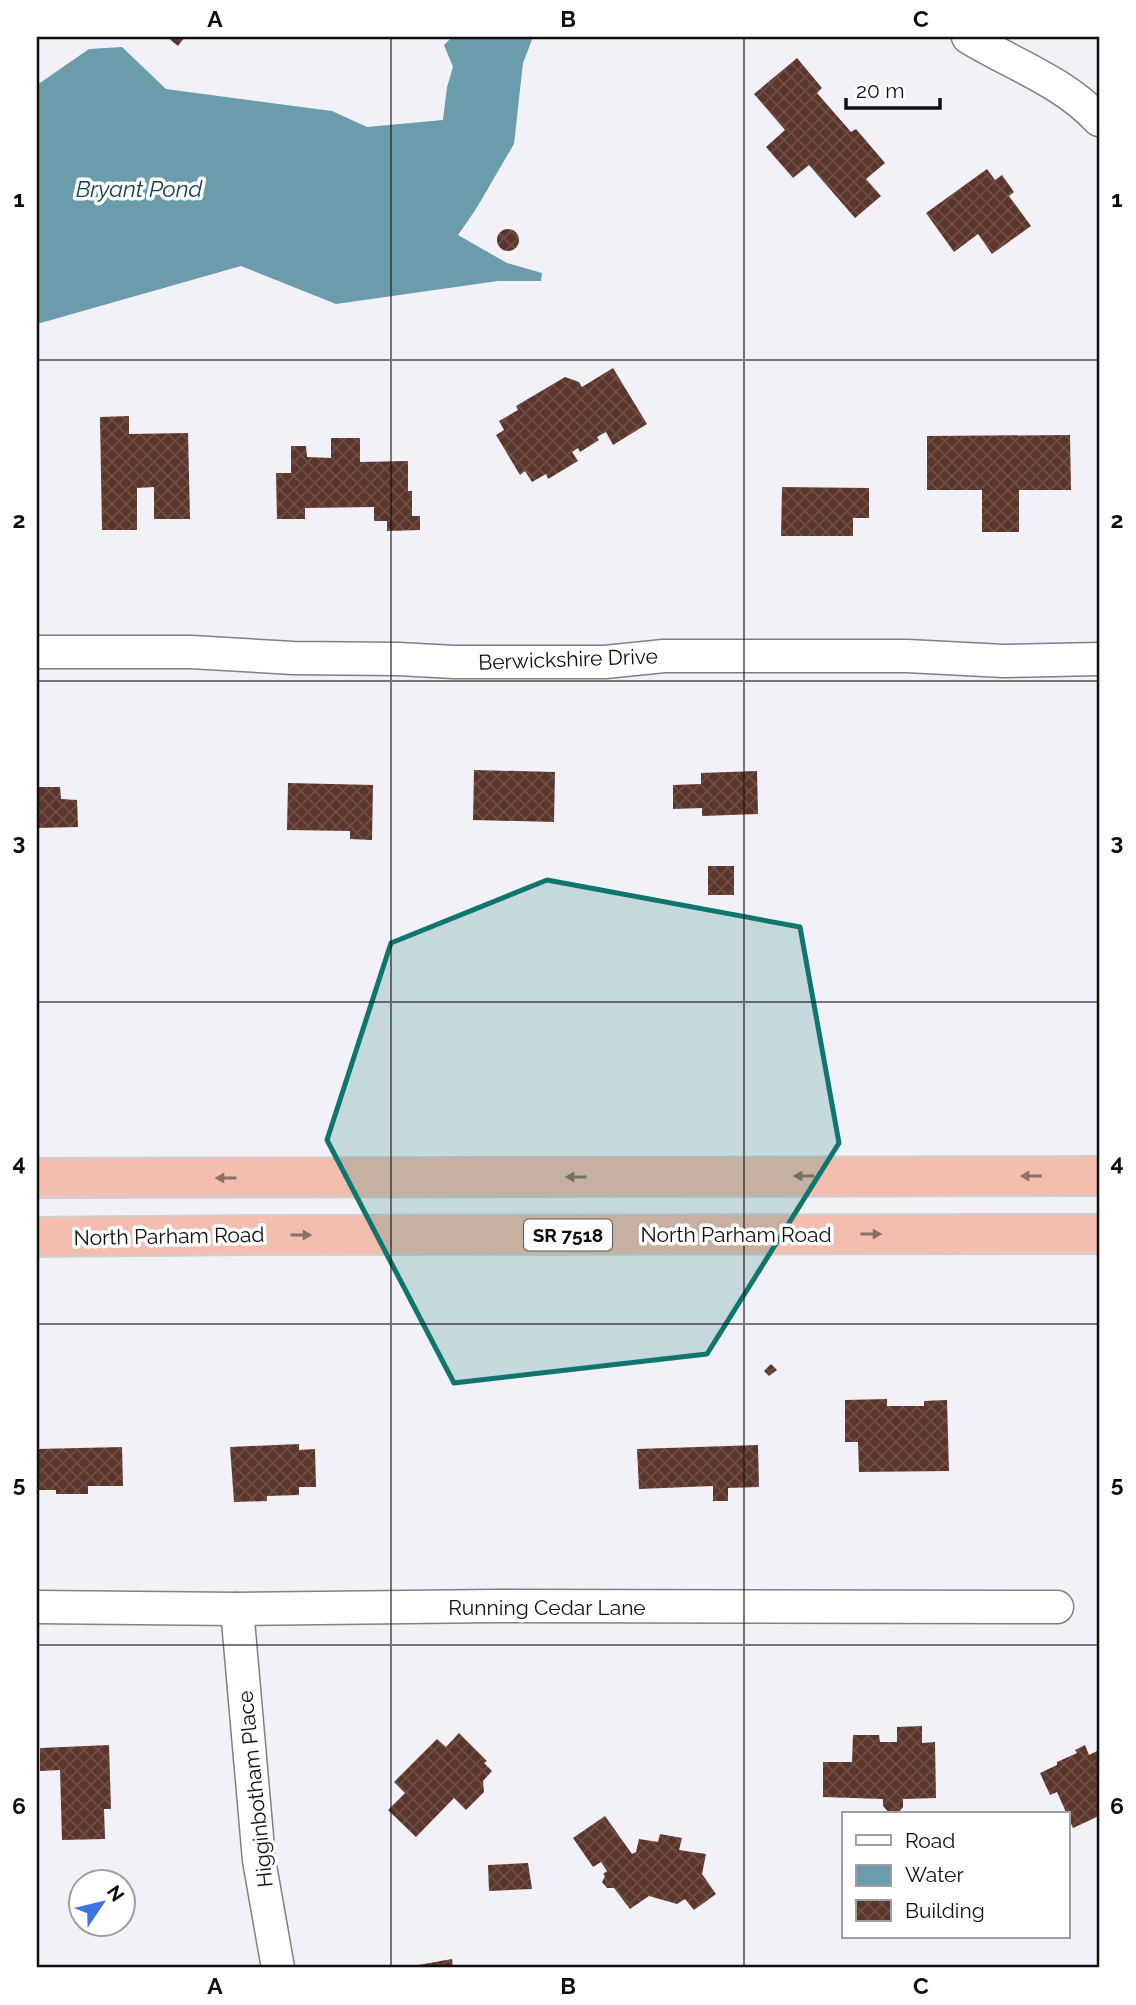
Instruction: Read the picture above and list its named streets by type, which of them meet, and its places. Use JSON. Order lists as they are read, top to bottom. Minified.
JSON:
{"streets":{"highway":["North Parham Road","SR 7518"],"street":["Berwickshire Drive","Running Cedar Lane","Higginbotham Place"]},"crossings":[["Running Cedar Lane","Higginbotham Place"]],"water":["Bryant Pond"],"legend":["Road","Water","Building"],"scale_bar":"20 m","north":"top right","grid":{"columns":["A","B","C"],"rows":["1","2","3","4","5","6"]}}
